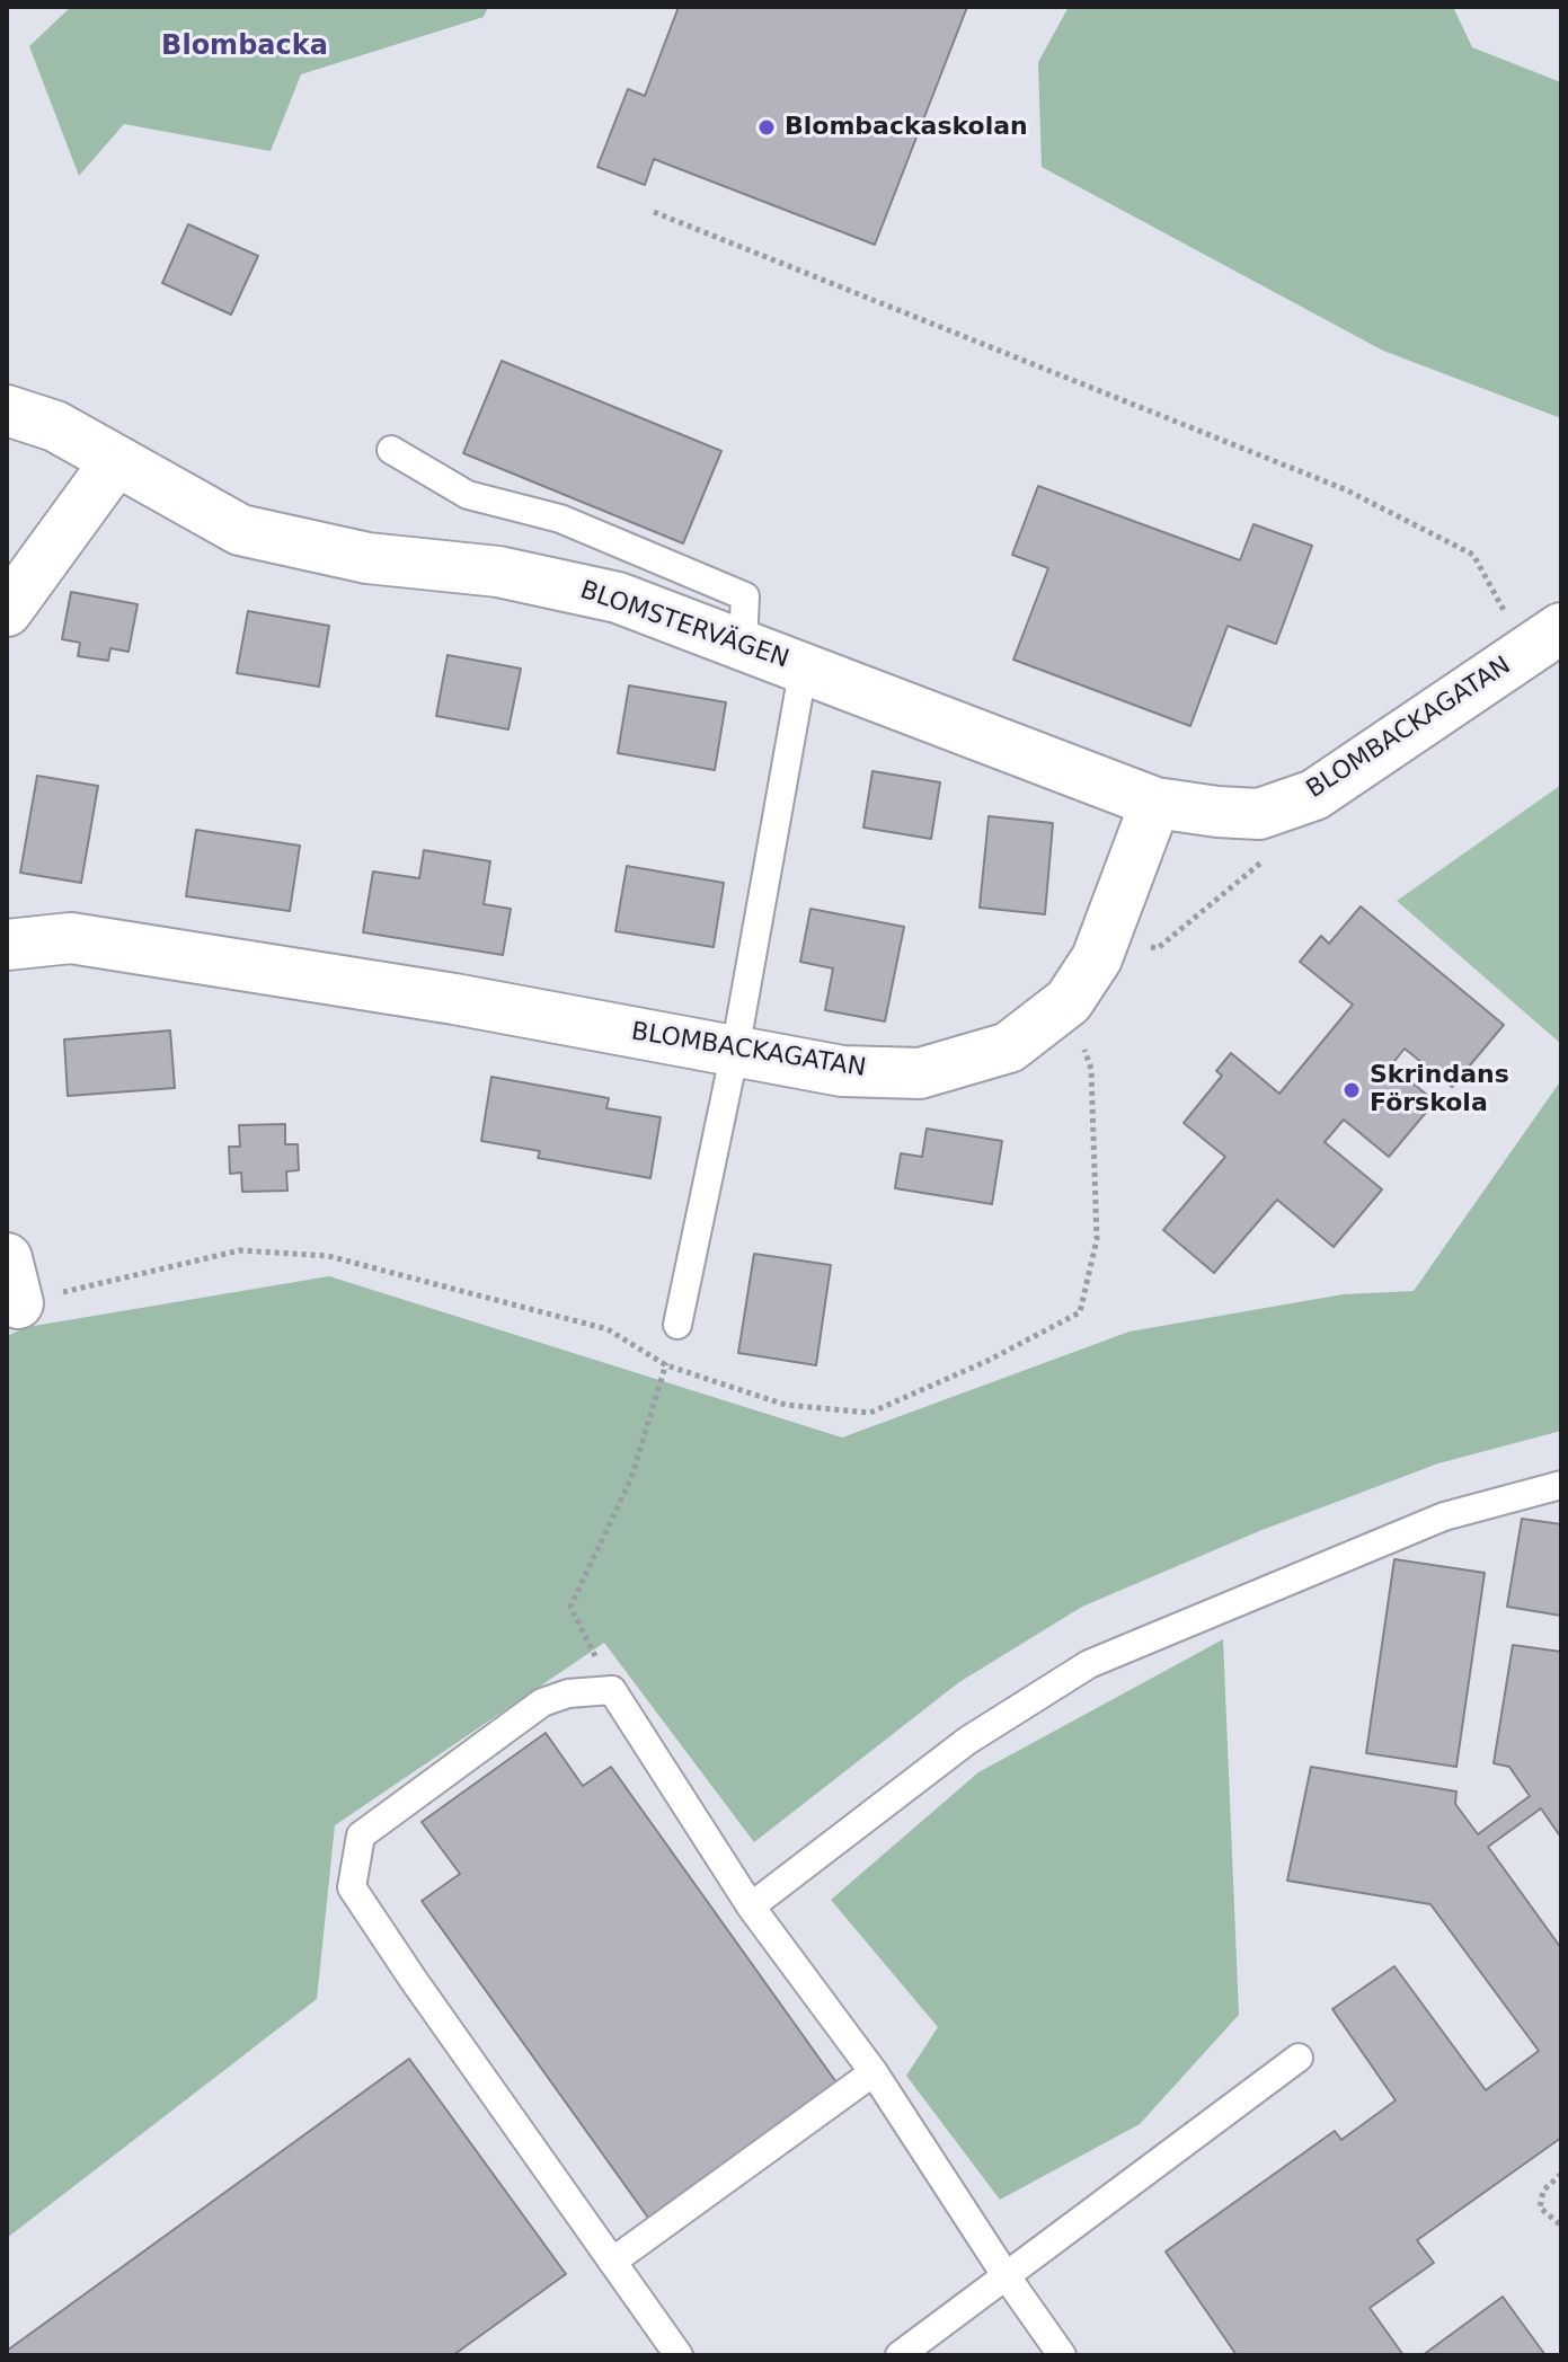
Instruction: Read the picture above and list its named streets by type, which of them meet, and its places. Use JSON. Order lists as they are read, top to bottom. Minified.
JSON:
{"streets":{"street":["BLOMSTERVÄGEN","BLOMBACKAGATAN"]},"crossings":[["BLOMSTERVÄGEN","BLOMBACKAGATAN"]],"districts":["Blombacka"],"places":["Blombackaskolan","Skrindans Förskola"]}
